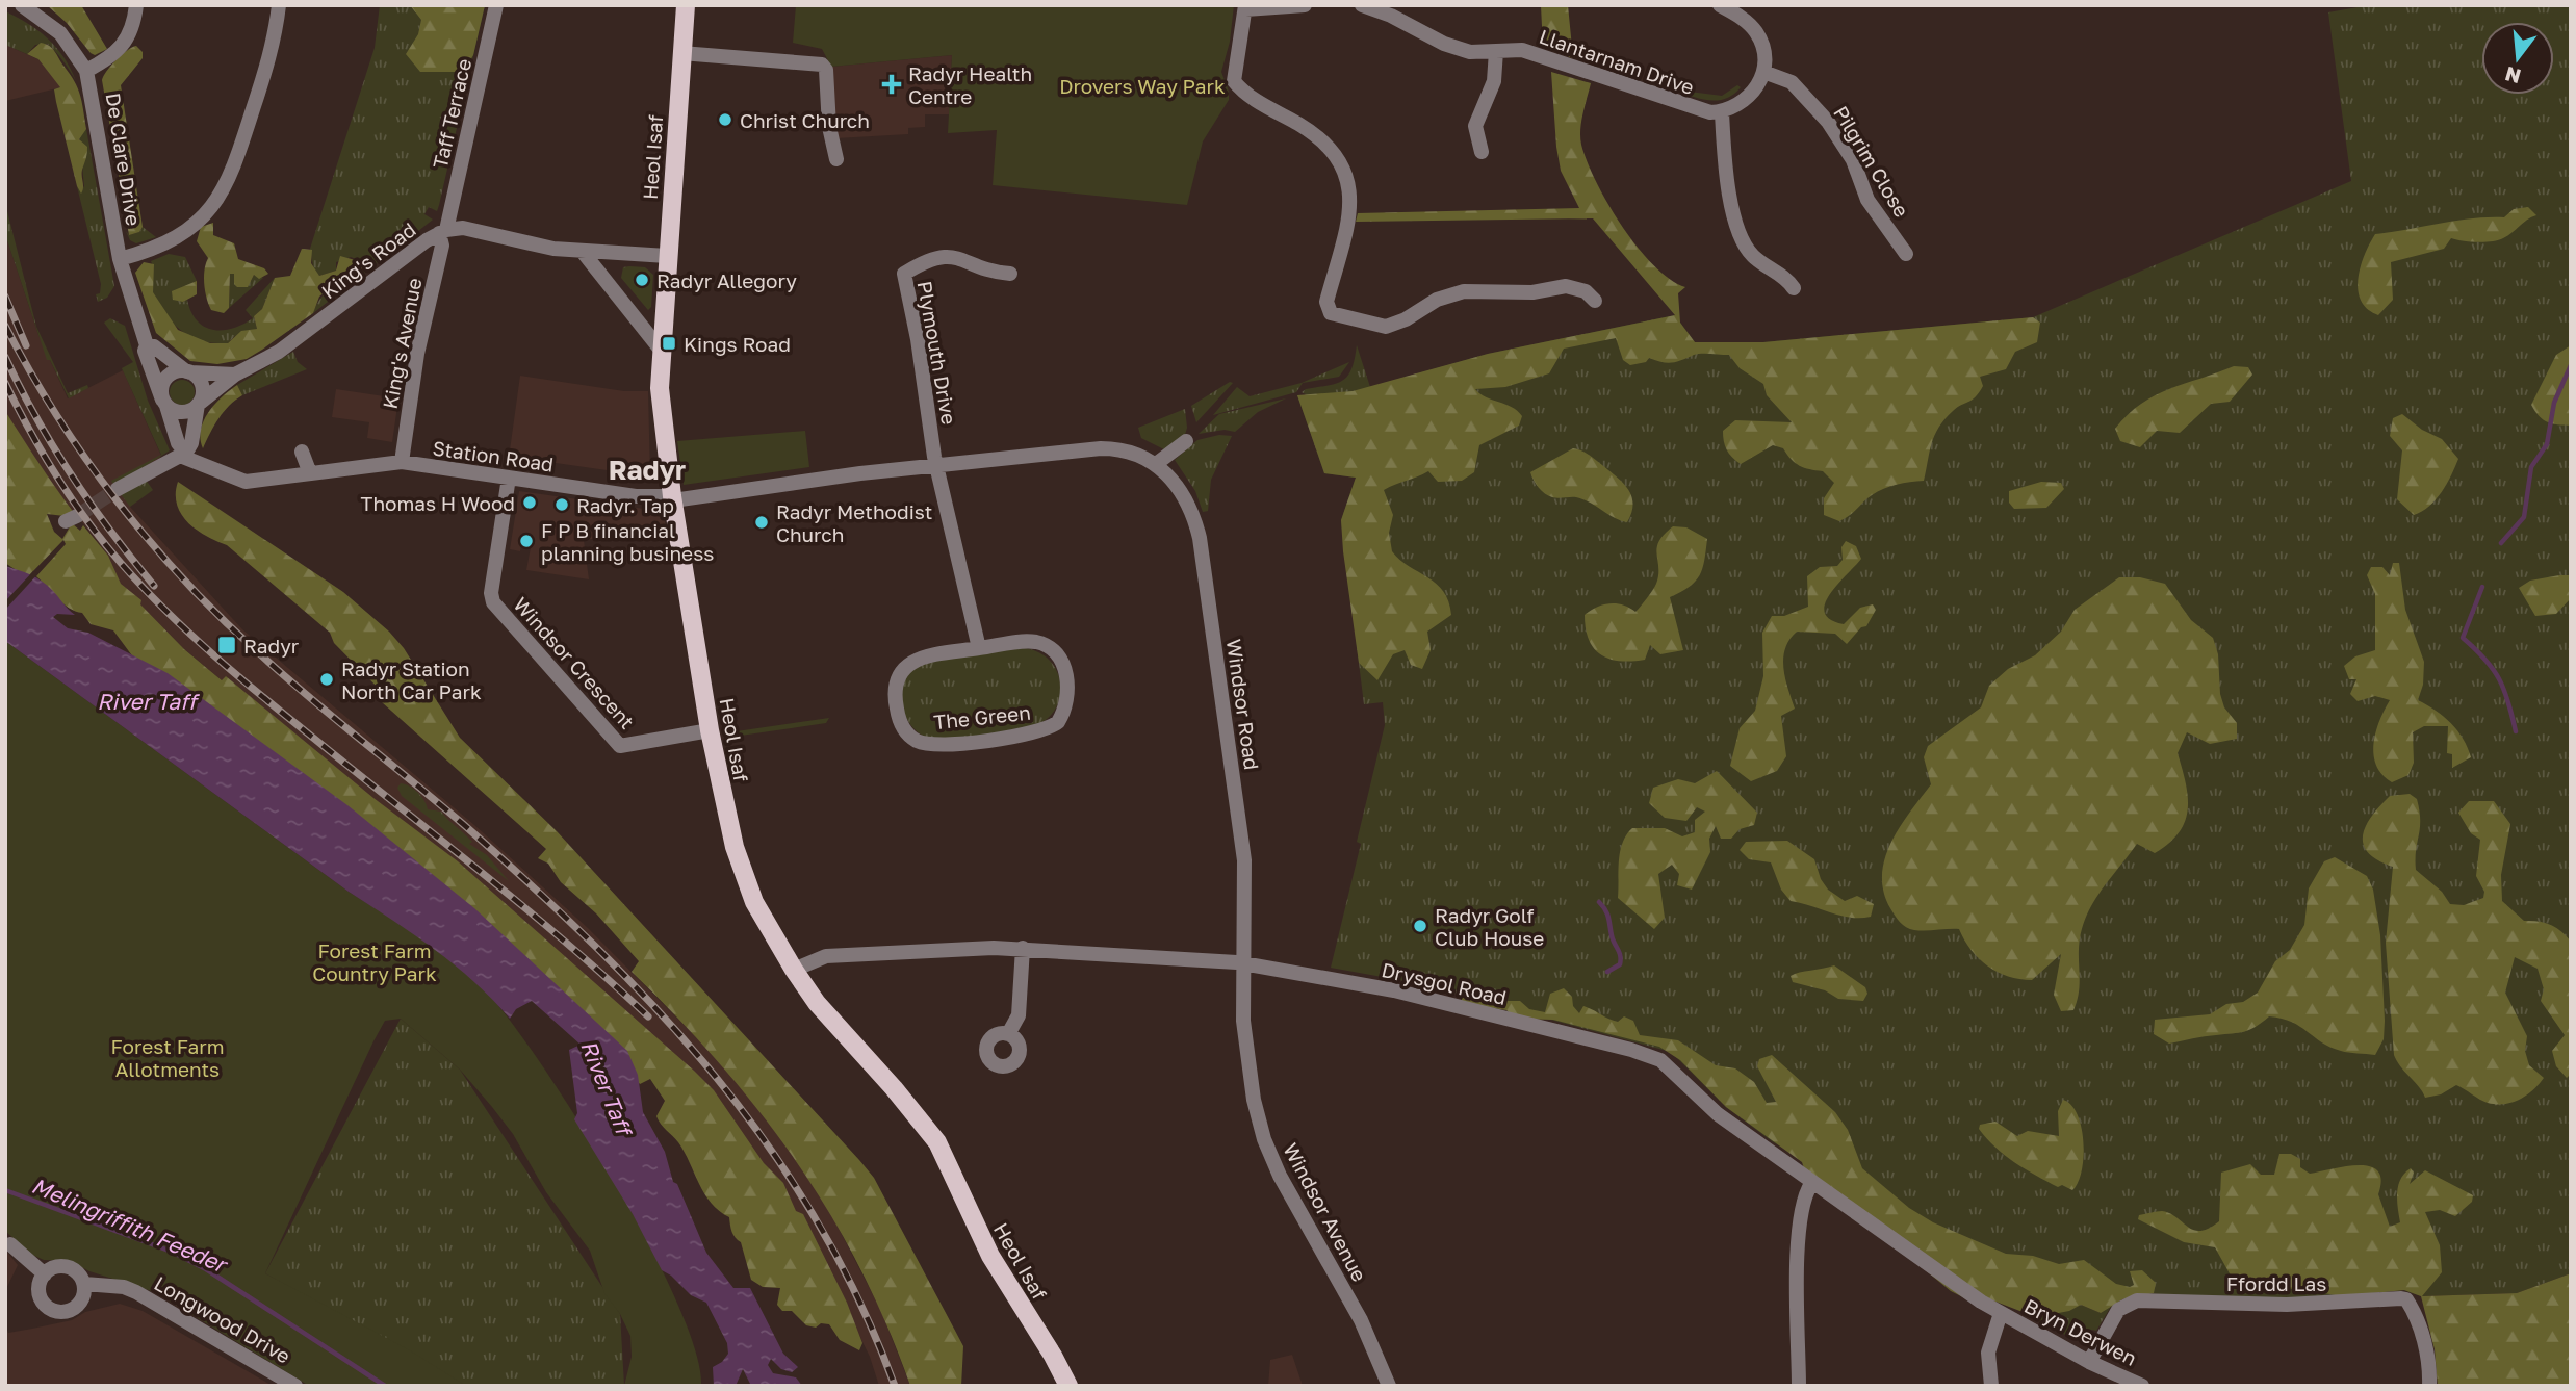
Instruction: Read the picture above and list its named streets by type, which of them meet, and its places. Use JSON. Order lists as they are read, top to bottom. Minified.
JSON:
{"streets":{"main road":["Heol Isaf"],"street":["Llantarnam Drive","Taff Terrace","De Clare Drive","Pilgrim Close","King's Road","King's Avenue","Plymouth Drive","Station Road","Windsor Crescent","Windsor Road","The Green","Drysgol Road","Windsor Avenue","Ffordd Las","Longwood Drive","Bryn Derwen"]},"crossings":[["Taff Terrace","King's Road"],["Taff Terrace","King's Avenue"],["Heol Isaf","King's Road"],["Heol Isaf","Station Road"],["Heol Isaf","Windsor Crescent"],["Heol Isaf","Windsor Road"],["Heol Isaf","Drysgol Road"],["De Clare Drive","King's Road"],["King's Road","King's Avenue"],["King's Avenue","Station Road"],["Plymouth Drive","Windsor Road"],["Station Road","Windsor Crescent"],["Station Road","Windsor Road"],["Windsor Road","Drysgol Road"],["Windsor Road","Windsor Avenue"],["Drysgol Road","Windsor Avenue"],["Drysgol Road","Bryn Derwen"],["Ffordd Las","Bryn Derwen"]],"districts":["Radyr"],"water":["River Taff","Melingriffith Feeder"],"parks":["Drovers Way Park","Forest Farm Country Park","Forest Farm Allotments"],"places":{"health":["Radyr Health Centre"],"other":["Christ Church","Radyr Allegory","Thomas H Wood","Radyr. Tap","Radyr Methodist Church","F P B financial planning business","Radyr Station North Car Park","Radyr Golf Club House"],"transit":["Kings Road","Radyr"]},"north":"bottom"}
